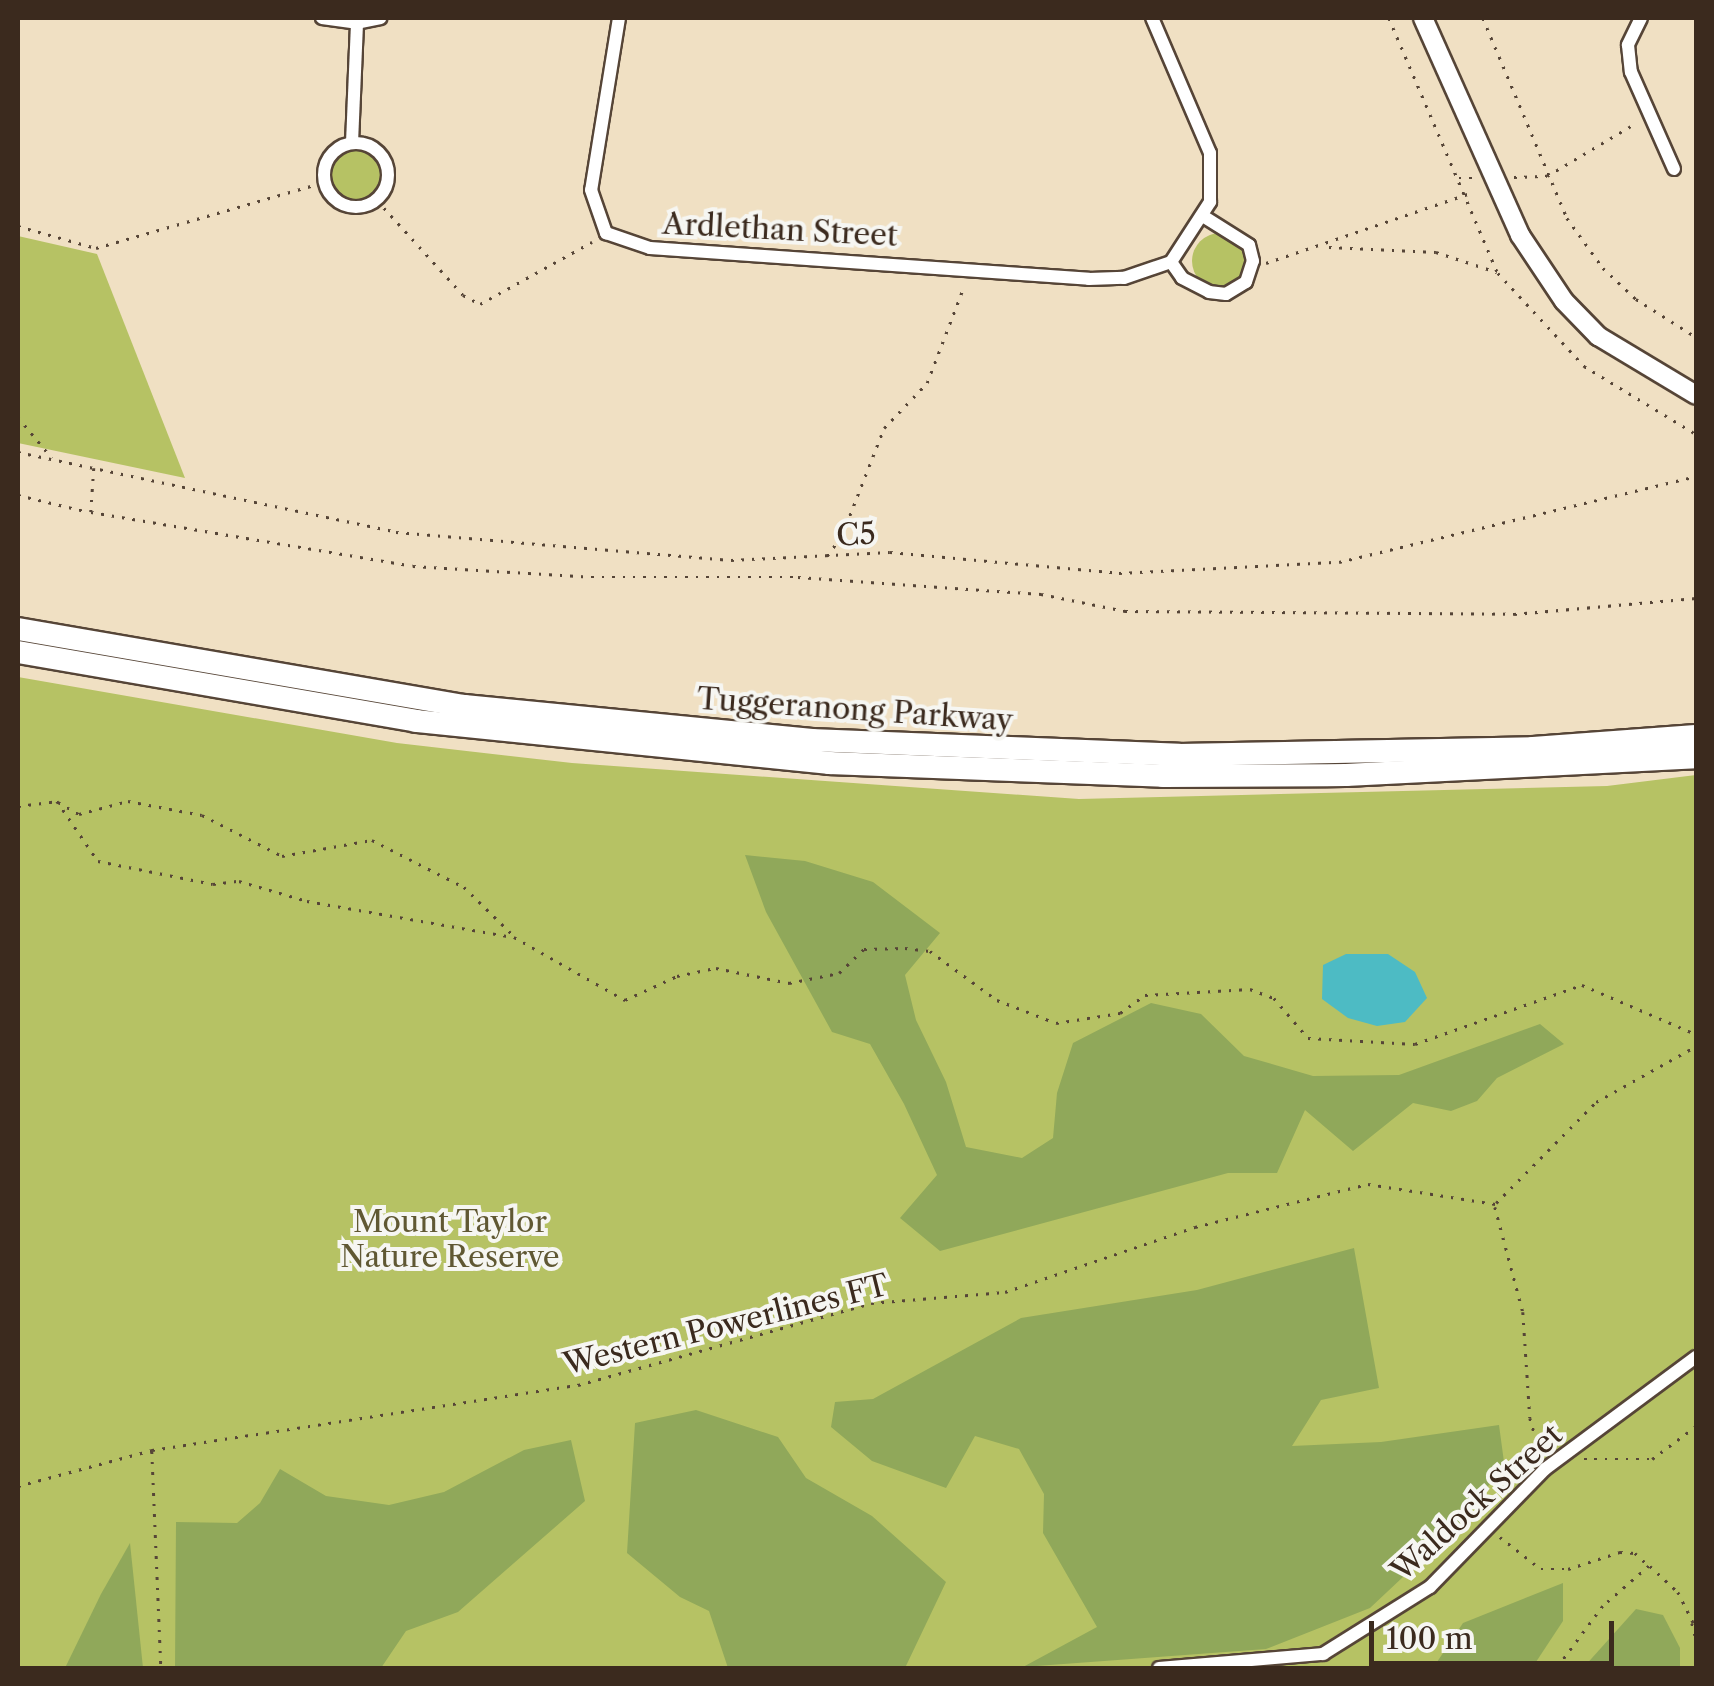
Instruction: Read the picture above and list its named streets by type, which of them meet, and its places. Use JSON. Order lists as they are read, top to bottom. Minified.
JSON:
{"streets":{"highway":["Tuggeranong Parkway"],"street":["Ardlethan Street","Waldock Street"],"path":["C5","Western Powerlines FT"]},"parks":["Mount Taylor Nature Reserve"],"scale_bar":"100 m"}
